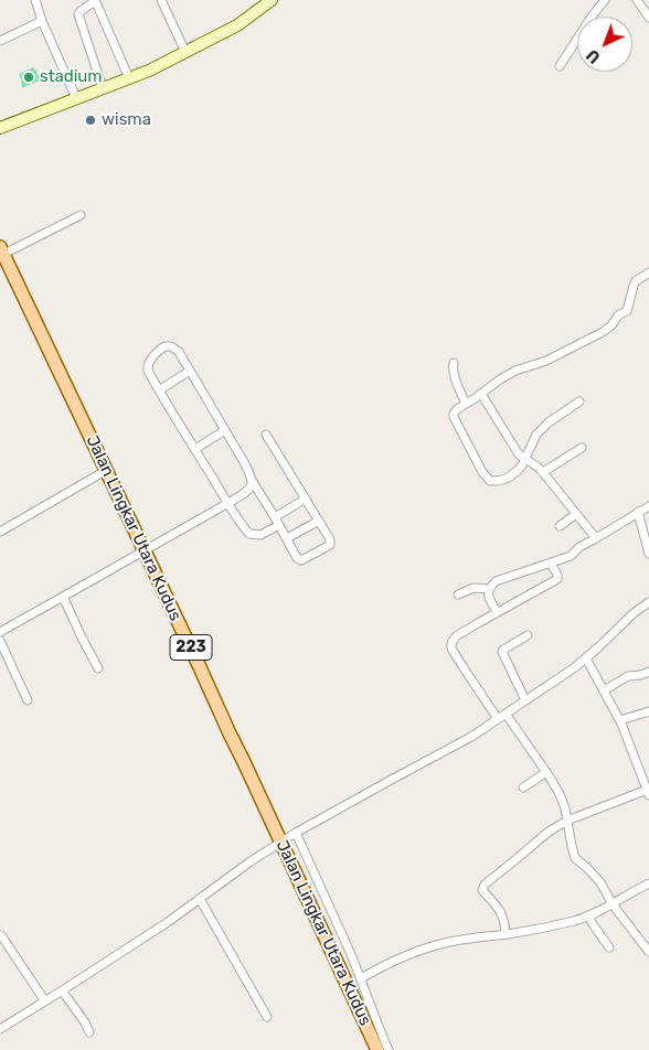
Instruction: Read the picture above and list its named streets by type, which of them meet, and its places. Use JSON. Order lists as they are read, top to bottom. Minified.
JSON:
{"streets":{"main road":["Jalan Lingkar Utara Kudus","223"]},"places":["stadium","wisma"],"north":"bottom left"}
